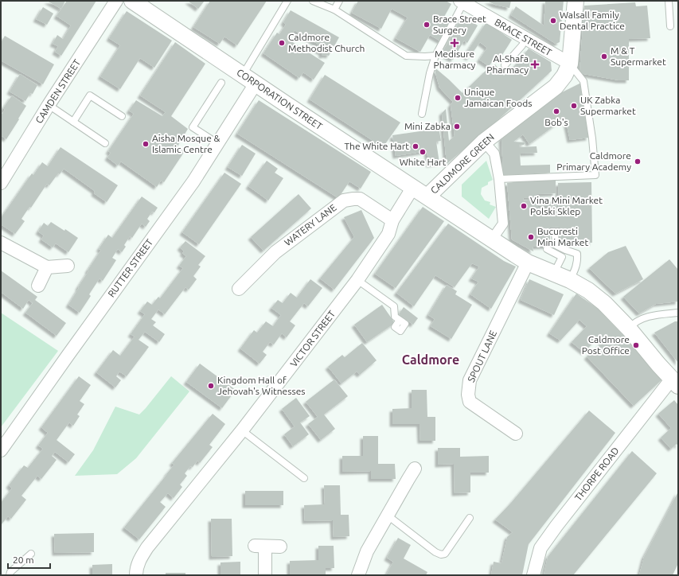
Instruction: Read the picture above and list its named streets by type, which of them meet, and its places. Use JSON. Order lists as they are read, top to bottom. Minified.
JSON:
{"streets":{"street":["BRACE STREET","CAMDEN STREET","CORPORATION STREET","CALDMORE GREEN","WATERY LANE","RUTTER STREET","VICTOR STREET","SPOUT LANE","THORPE ROAD"]},"crossings":[["BRACE STREET","CALDMORE GREEN"],["CORPORATION STREET","CALDMORE GREEN"],["CORPORATION STREET","RUTTER STREET"],["CORPORATION STREET","VICTOR STREET"],["CALDMORE GREEN","SPOUT LANE"],["CALDMORE GREEN","THORPE ROAD"],["WATERY LANE","VICTOR STREET"]],"districts":["Caldmore"],"places":{"other":["Walsall Family Dental Practice","Brace Street Surgery","Caldmore Methodist Church","M & T Supermarket","Unique Jamaican Foods","UK Zabka Supermarket","Bob's","Mini Zabka","Aisha Mosque & Islamic Centre","The White Hart","White Hart","Caldmore Primary Academy","Vina Mini Market Polski Sklep","Bucuresti Mini Market","Caldmore Post Office","Kingdom Hall of Jehovah's Witnesses"],"health":["Medisure Pharmacy","Al-Shafa Pharmacy"]},"scale_bar":"20 m"}
